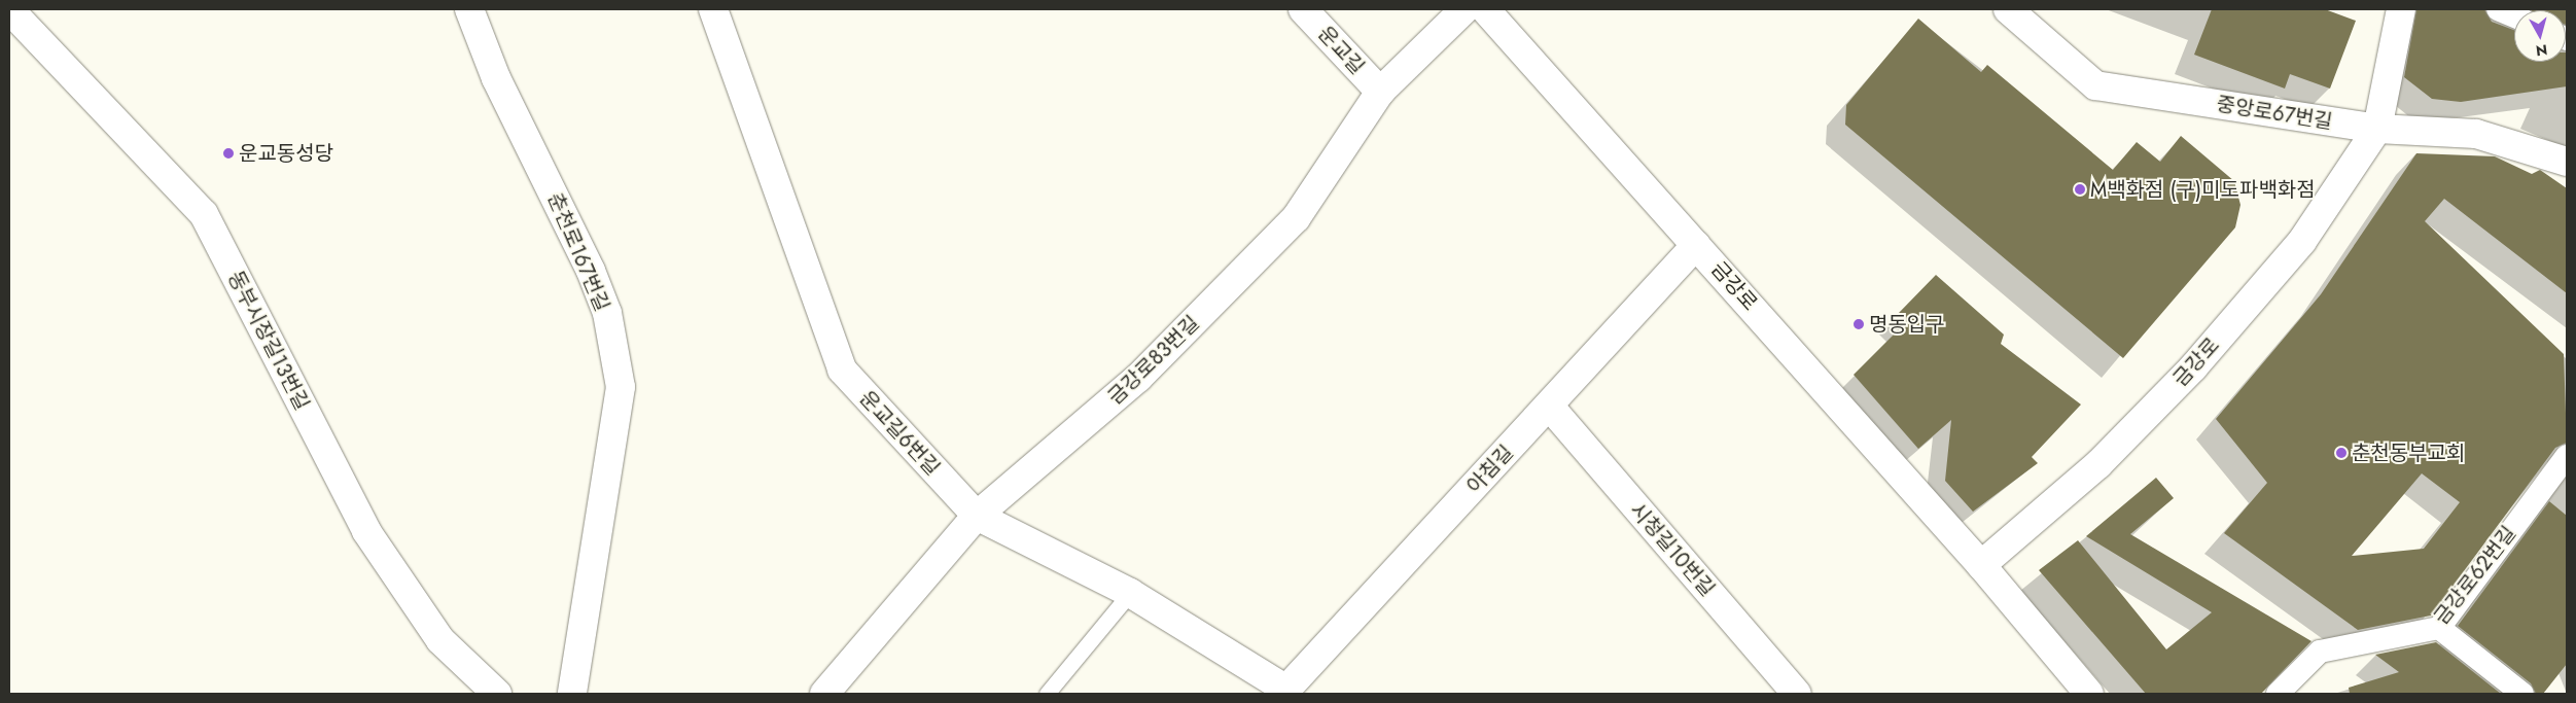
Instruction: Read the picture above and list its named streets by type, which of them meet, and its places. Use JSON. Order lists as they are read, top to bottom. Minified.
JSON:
{"streets":{"street":["운교길","중앙로67번길","춘천로167번길","금강로","동부시장길13번길","금강로83번길","운교길6번길","아침길","시청길10번길","금강로62번길"]},"crossings":[["운교길","금강로83번길"],["중앙로67번길","금강로"],["금강로","아침길"],["금강로83번길","운교길6번길"],["운교길6번길","아침길"],["아침길","시청길10번길"]],"places":["운교동성당","M백화점 (구)미도파백화점","명동입구","춘천동부교회"],"north":"bottom"}
